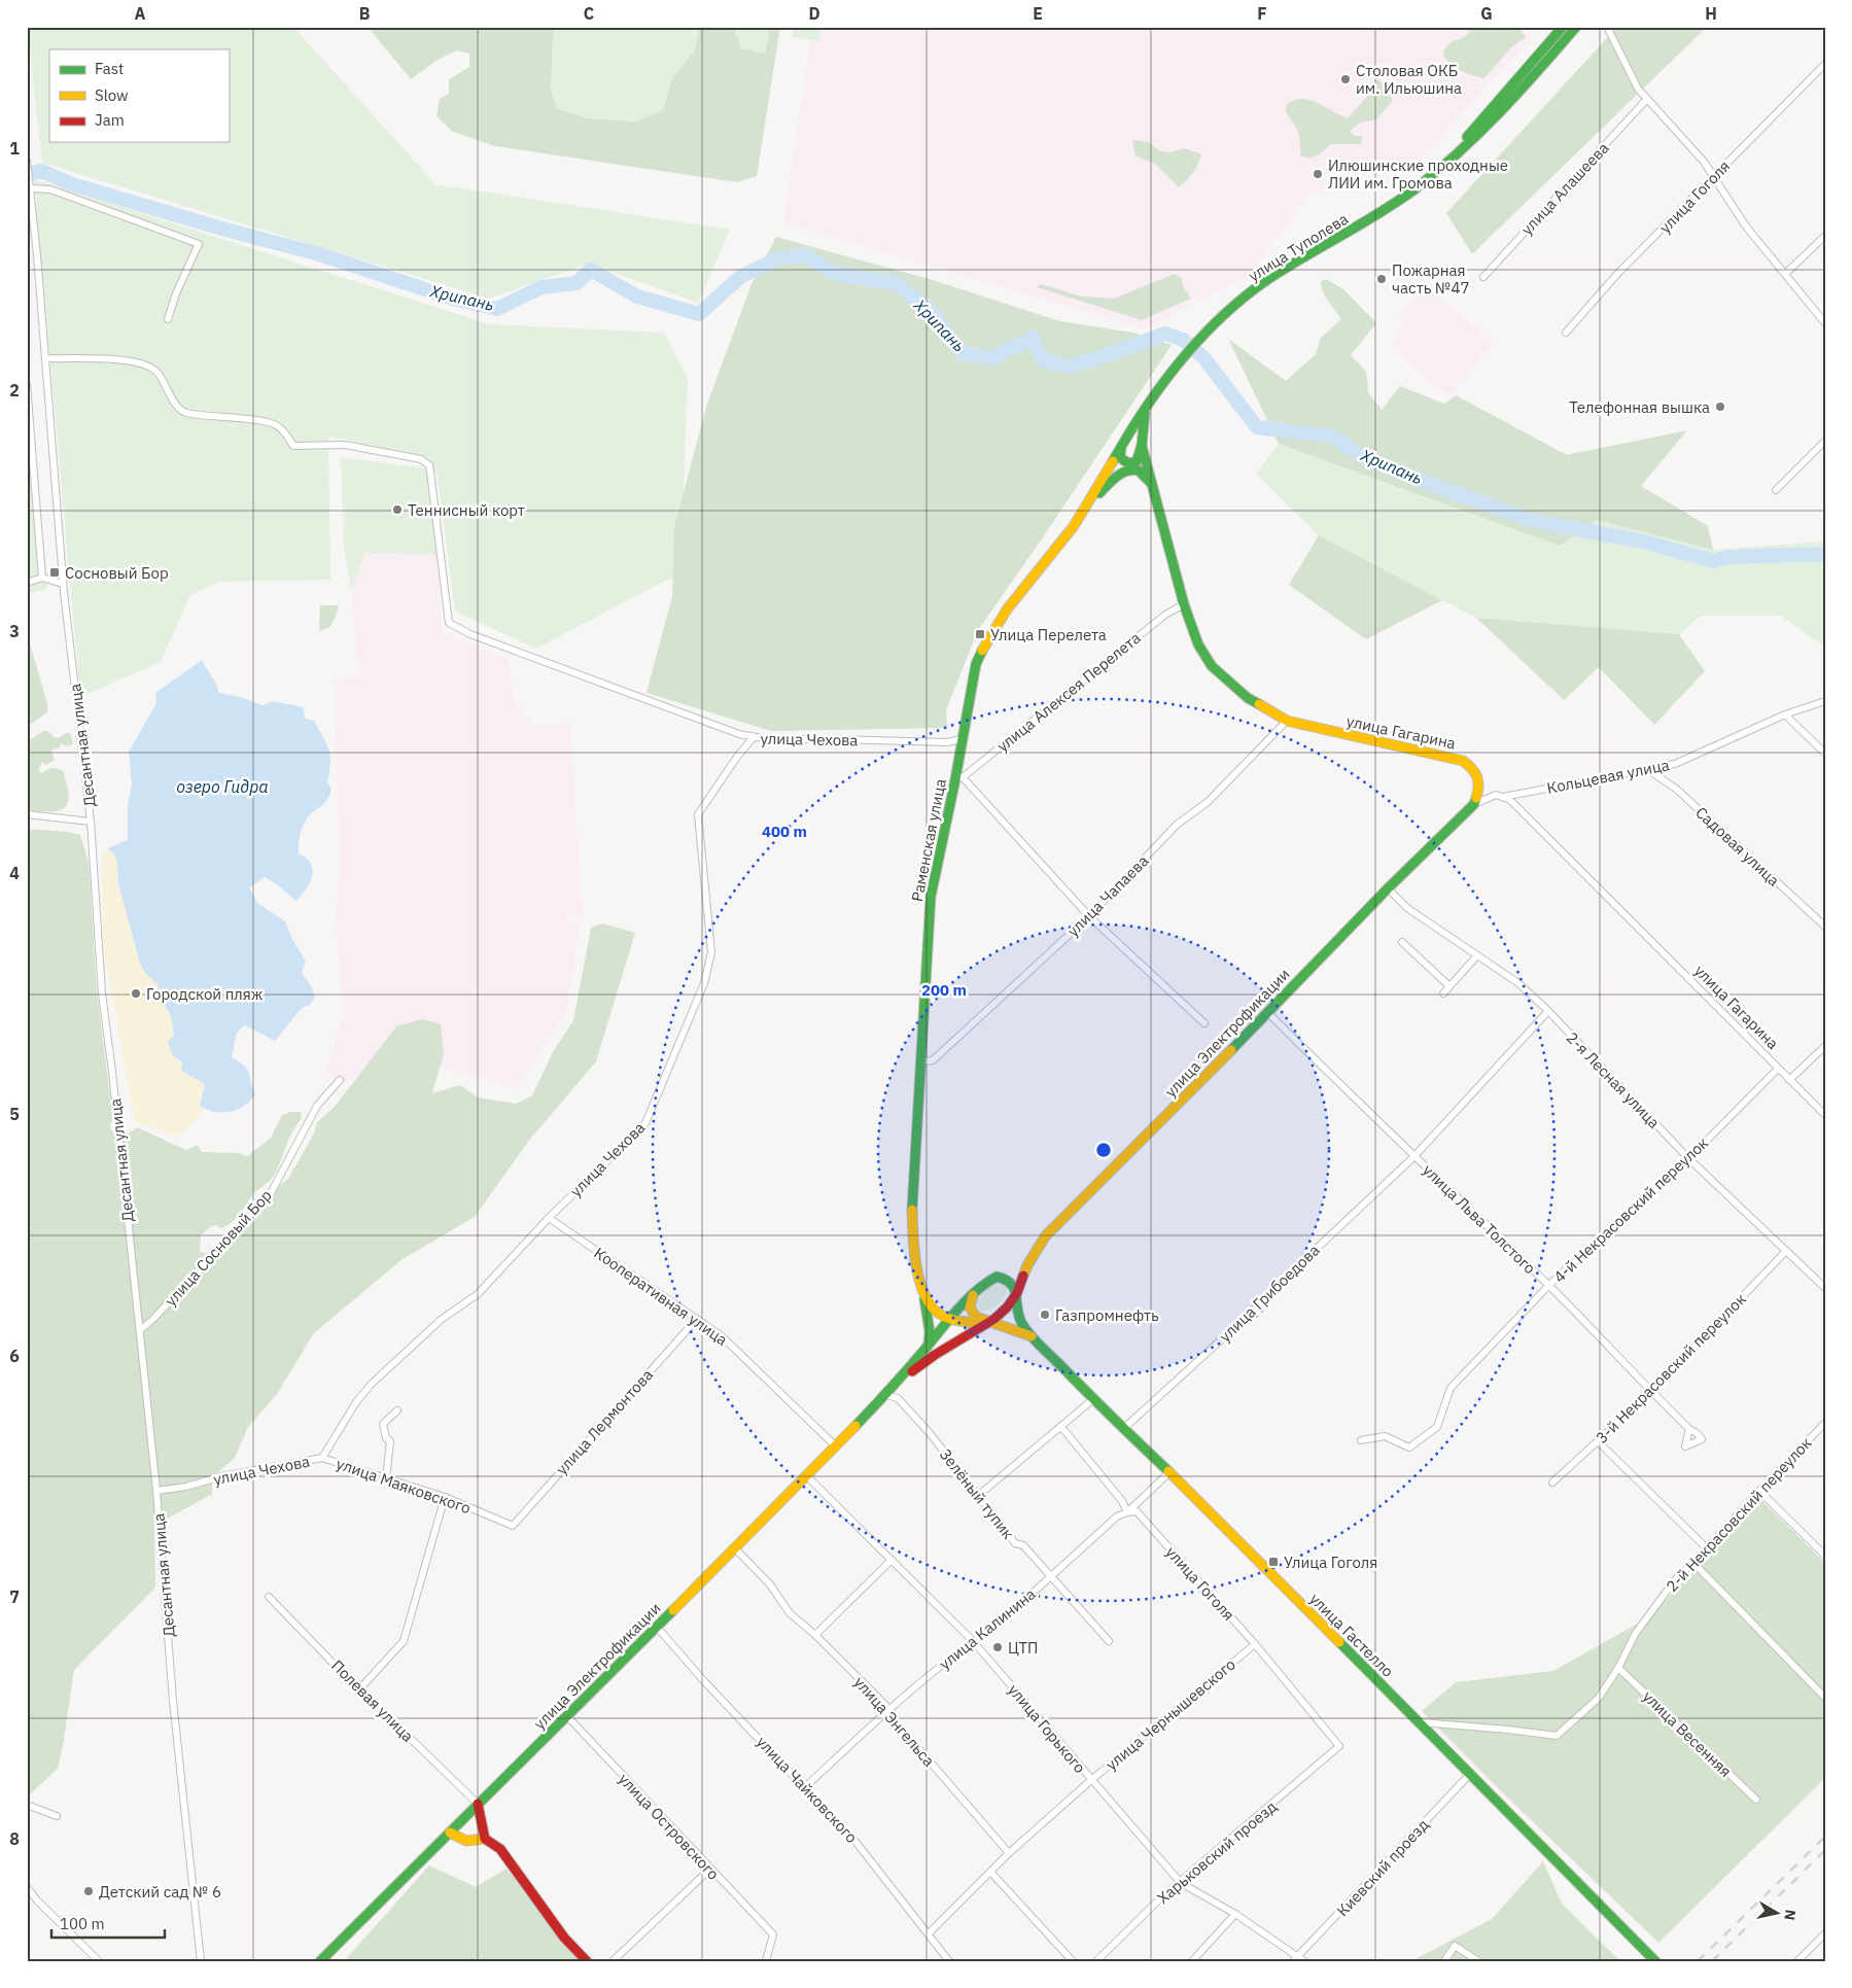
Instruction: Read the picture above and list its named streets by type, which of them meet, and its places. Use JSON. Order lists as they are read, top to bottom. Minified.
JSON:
{"streets":{"main road":["улица Туполева","улица Гагарина","Раменская улица","улица Электрофикации","улица Гастелло"],"street":["улица Алашеева","улица Гоголя","улица Алексея Перелета","улица Чехова","Десантная улица","Кольцевая улица","Садовая улица","улица Чапаева","2-я Лесная улица","4-й Некрасовский переулок","улица Льва Толстого","улица Сосновый Бор","улица Грибоедова","Кооперативная улица","3-й Некрасовский переулок","улица Лермонтова","улица Маяковского","Зелёный тупик","2-й Некрасовский переулок","улица Калинина","Полевая улица","улица Чернышевского","улица Энгельса","улица Горького","улица Весенняя","улица Чайковского","улица Островского","Харьковский проезд","Киевский проезд"]},"crossings":[["улица Гоголя","улица Калинина"],["улица Гоголя","улица Чернышевского"],["улица Гоголя","Харьковский проезд"],["улица Туполева","улица Гагарина"],["улица Туполева","Раменская улица"],["улица Алексея Перелета","улица Гагарина"],["улица Алексея Перелета","Раменская улица"],["улица Гагарина","Кольцевая улица"],["улица Гагарина","Раменская улица"],["улица Гагарина","улица Чапаева"],["улица Гагарина","улица Электрофикации"],["улица Гагарина","4-й Некрасовский переулок"],["улица Чехова","Десантная улица"],["улица Чехова","Раменская улица"],["улица Чехова","Кооперативная улица"],["улица Чехова","улица Маяковского"],["Десантная улица","улица Сосновый Бор"],["Кольцевая улица","Садовая улица"],["Раменская улица","улица Чапаева"],["улица Электрофикации","2-я Лесная улица"],["улица Электрофикации","улица Льва Толстого"],["улица Электрофикации","Кооперативная улица"],["улица Электрофикации","Зелёный тупик"],["улица Электрофикации","улица Гастелло"],["улица Электрофикации","Полевая улица"],["улица Электрофикации","улица Энгельса"],["улица Электрофикации","улица Горького"],["улица Электрофикации","улица Чайковского"],["улица Электрофикации","улица Островского"],["2-я Лесная улица","4-й Некрасовский переулок"],["2-я Лесная улица","улица Грибоедова"],["2-я Лесная улица","3-й Некрасовский переулок"],["4-й Некрасовский переулок","улица Льва Толстого"],["улица Льва Толстого","улица Грибоедова"],["улица Льва Толстого","3-й Некрасовский переулок"],["улица Грибоедова","улица Гастелло"],["Кооперативная улица","улица Лермонтова"],["улица Лермонтова","улица Маяковского"],["Зелёный тупик","улица Калинина"],["2-й Некрасовский переулок","улица Весенняя"],["улица Калинина","улица Гастелло"],["улица Калинина","улица Энгельса"],["улица Калинина","улица Горького"],["улица Калинина","улица Чайковского"],["улица Гастелло","Киевский проезд"],["улица Чернышевского","улица Энгельса"],["улица Чернышевского","улица Горького"],["улица Чернышевского","улица Чайковского"],["улица Горького","Харьковский проезд"],["улица Горького","Киевский проезд"]],"water":["Хрипань","озеро Гидра"],"places":{"other":["Столовая ОКБ им. Ильюшина","Илюшинские проходные ЛИИ им. Громова","Пожарная часть №47","Телефонная вышка","Теннисный корт","Городской пляж","Газпромнефть","ЦТП","Детский сад № 6"],"transit":["Сосновый Бор","Улица Перелета","Улица Гоголя"]},"legend":["Fast","Slow","Jam"],"scale_bar":"100 m","north":"right","grid":{"columns":["A","B","C","D","E","F","G","H"],"rows":["1","2","3","4","5","6","7","8"]},"rings":["400 m","200 m"]}
